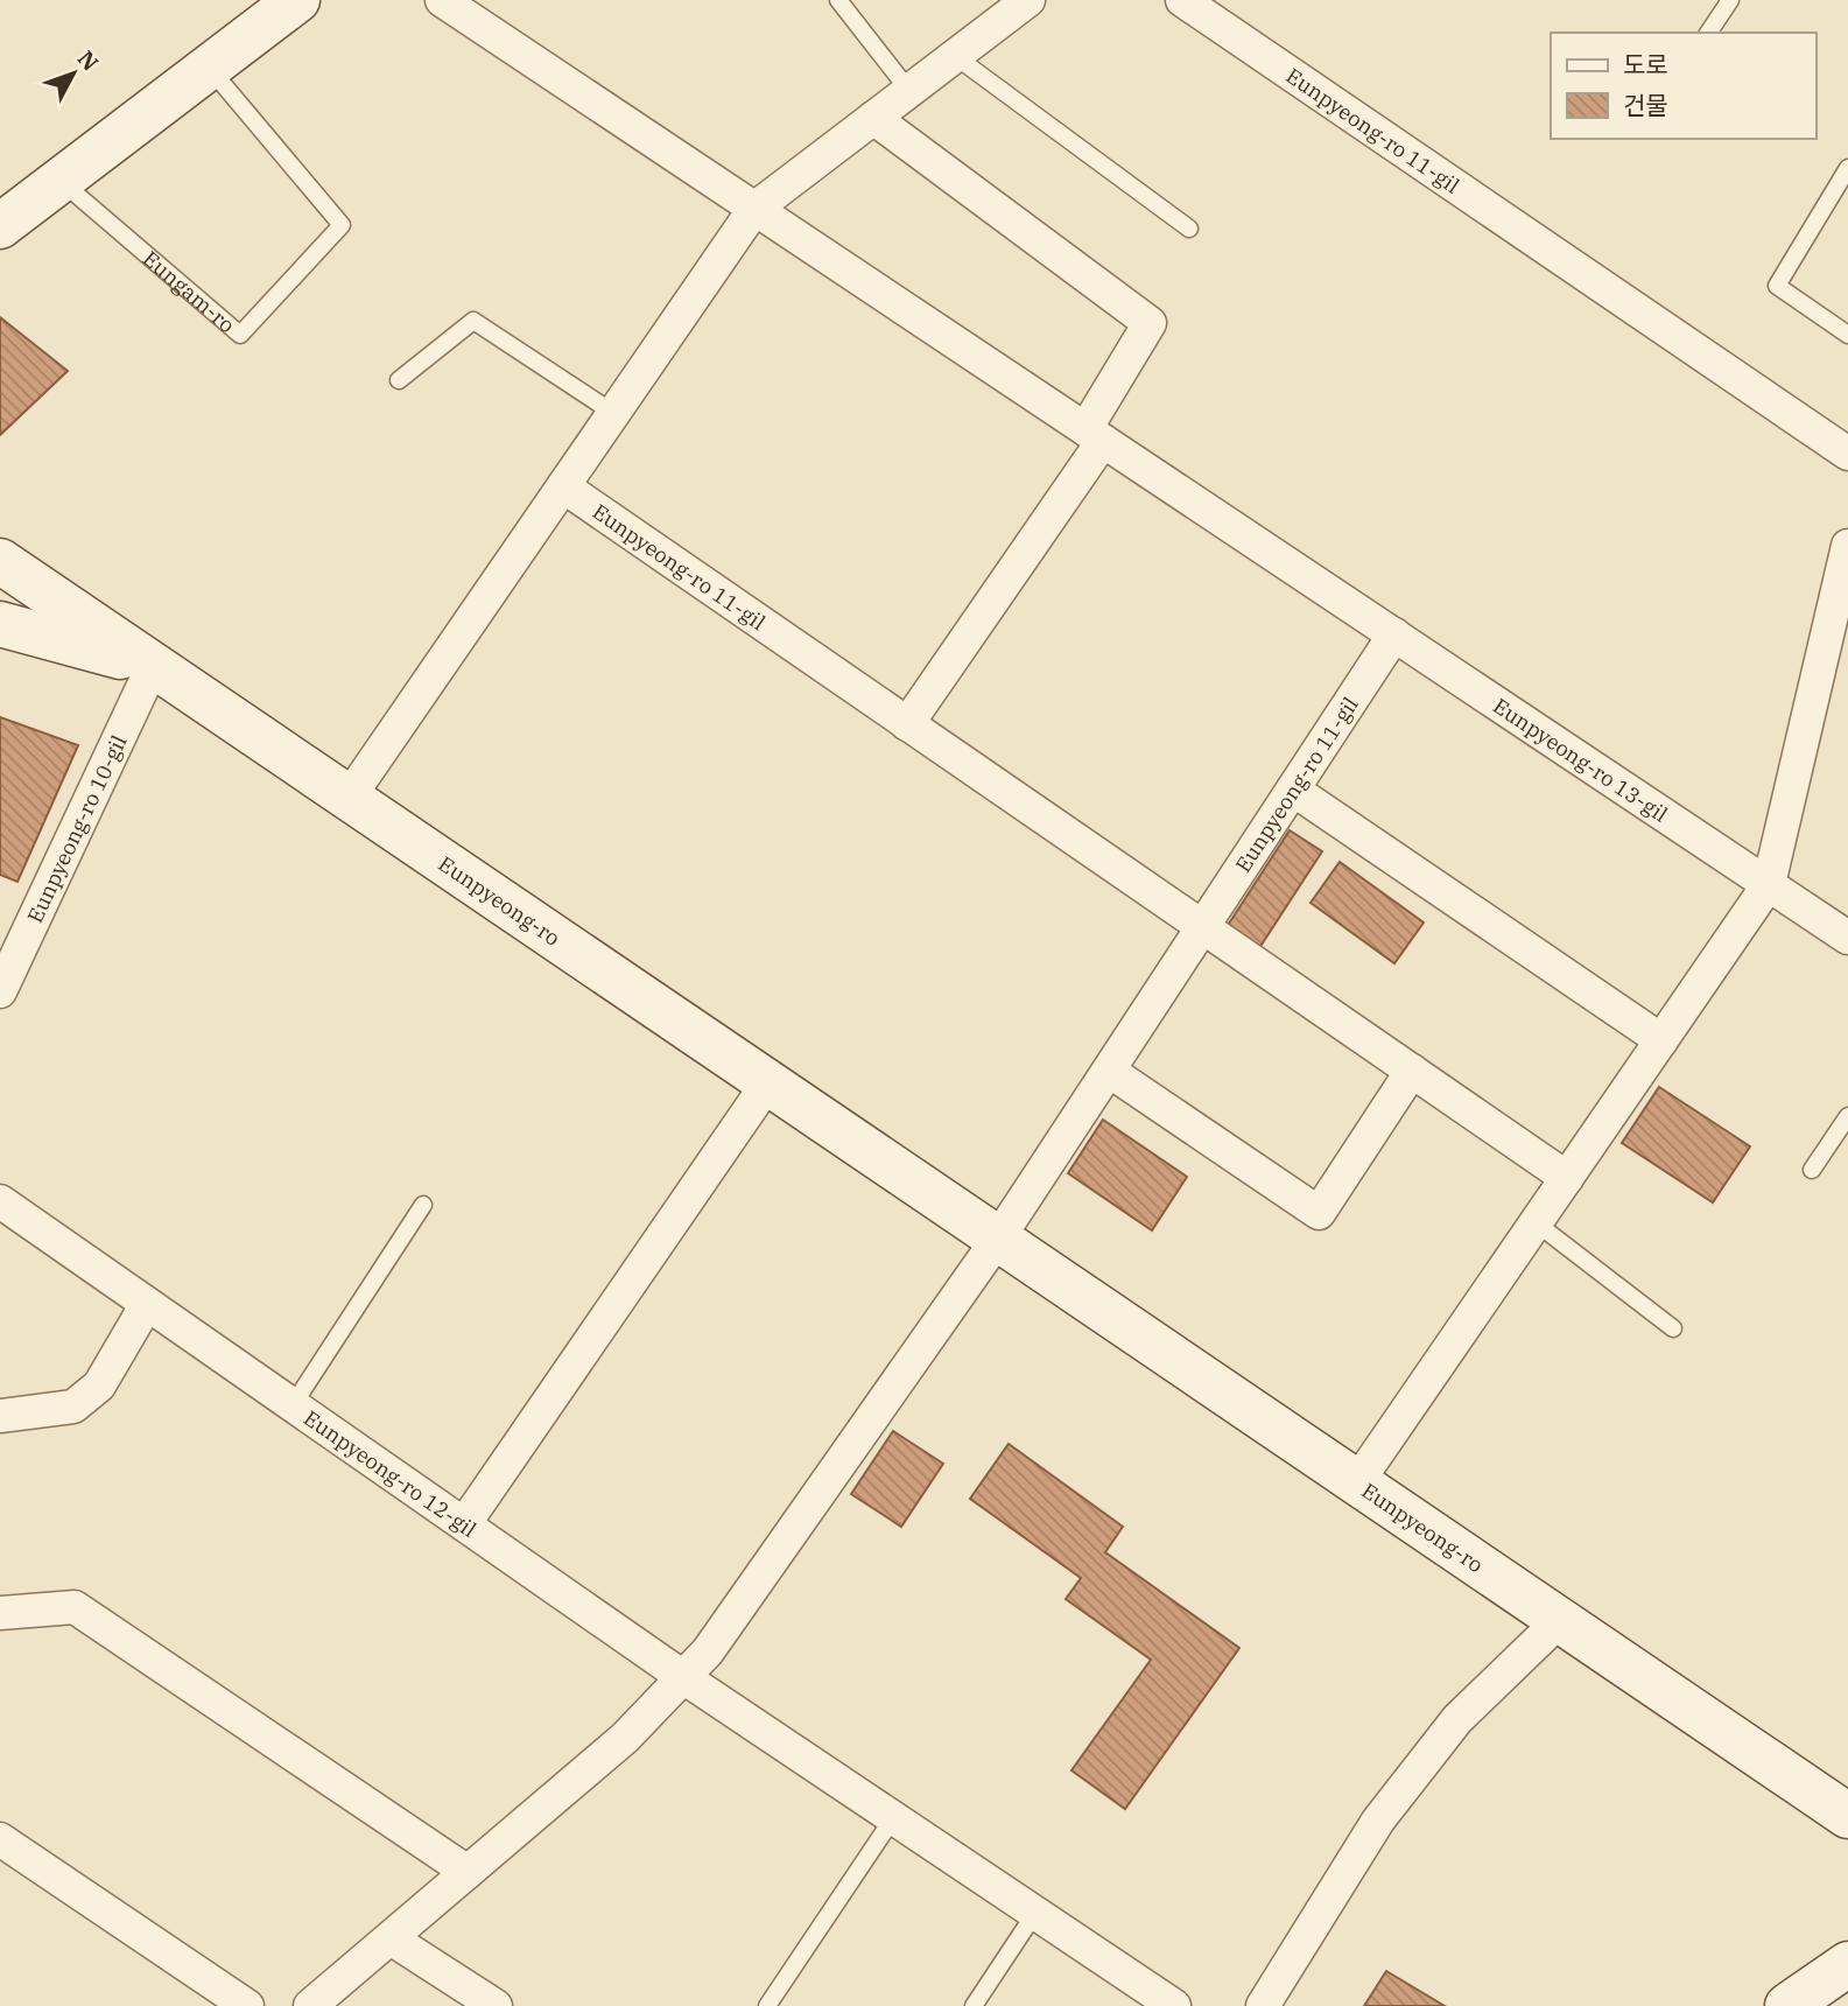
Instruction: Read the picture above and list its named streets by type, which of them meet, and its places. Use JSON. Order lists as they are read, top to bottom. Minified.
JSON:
{"streets":{"main road":["Eunpyeong-ro"],"street":["Eunpyeong-ro 11-gil","Eunpyeong-ro 13-gil","Eunpyeong-ro 10-gil","Eunpyeong-ro 12-gil"],"lane":["Eungam-ro"]},"crossings":[["Eunpyeong-ro 11-gil","Eunpyeong-ro 13-gil"],["Eunpyeong-ro 10-gil","Eunpyeong-ro"]],"legend":["도로","건물"],"north":"top right"}
